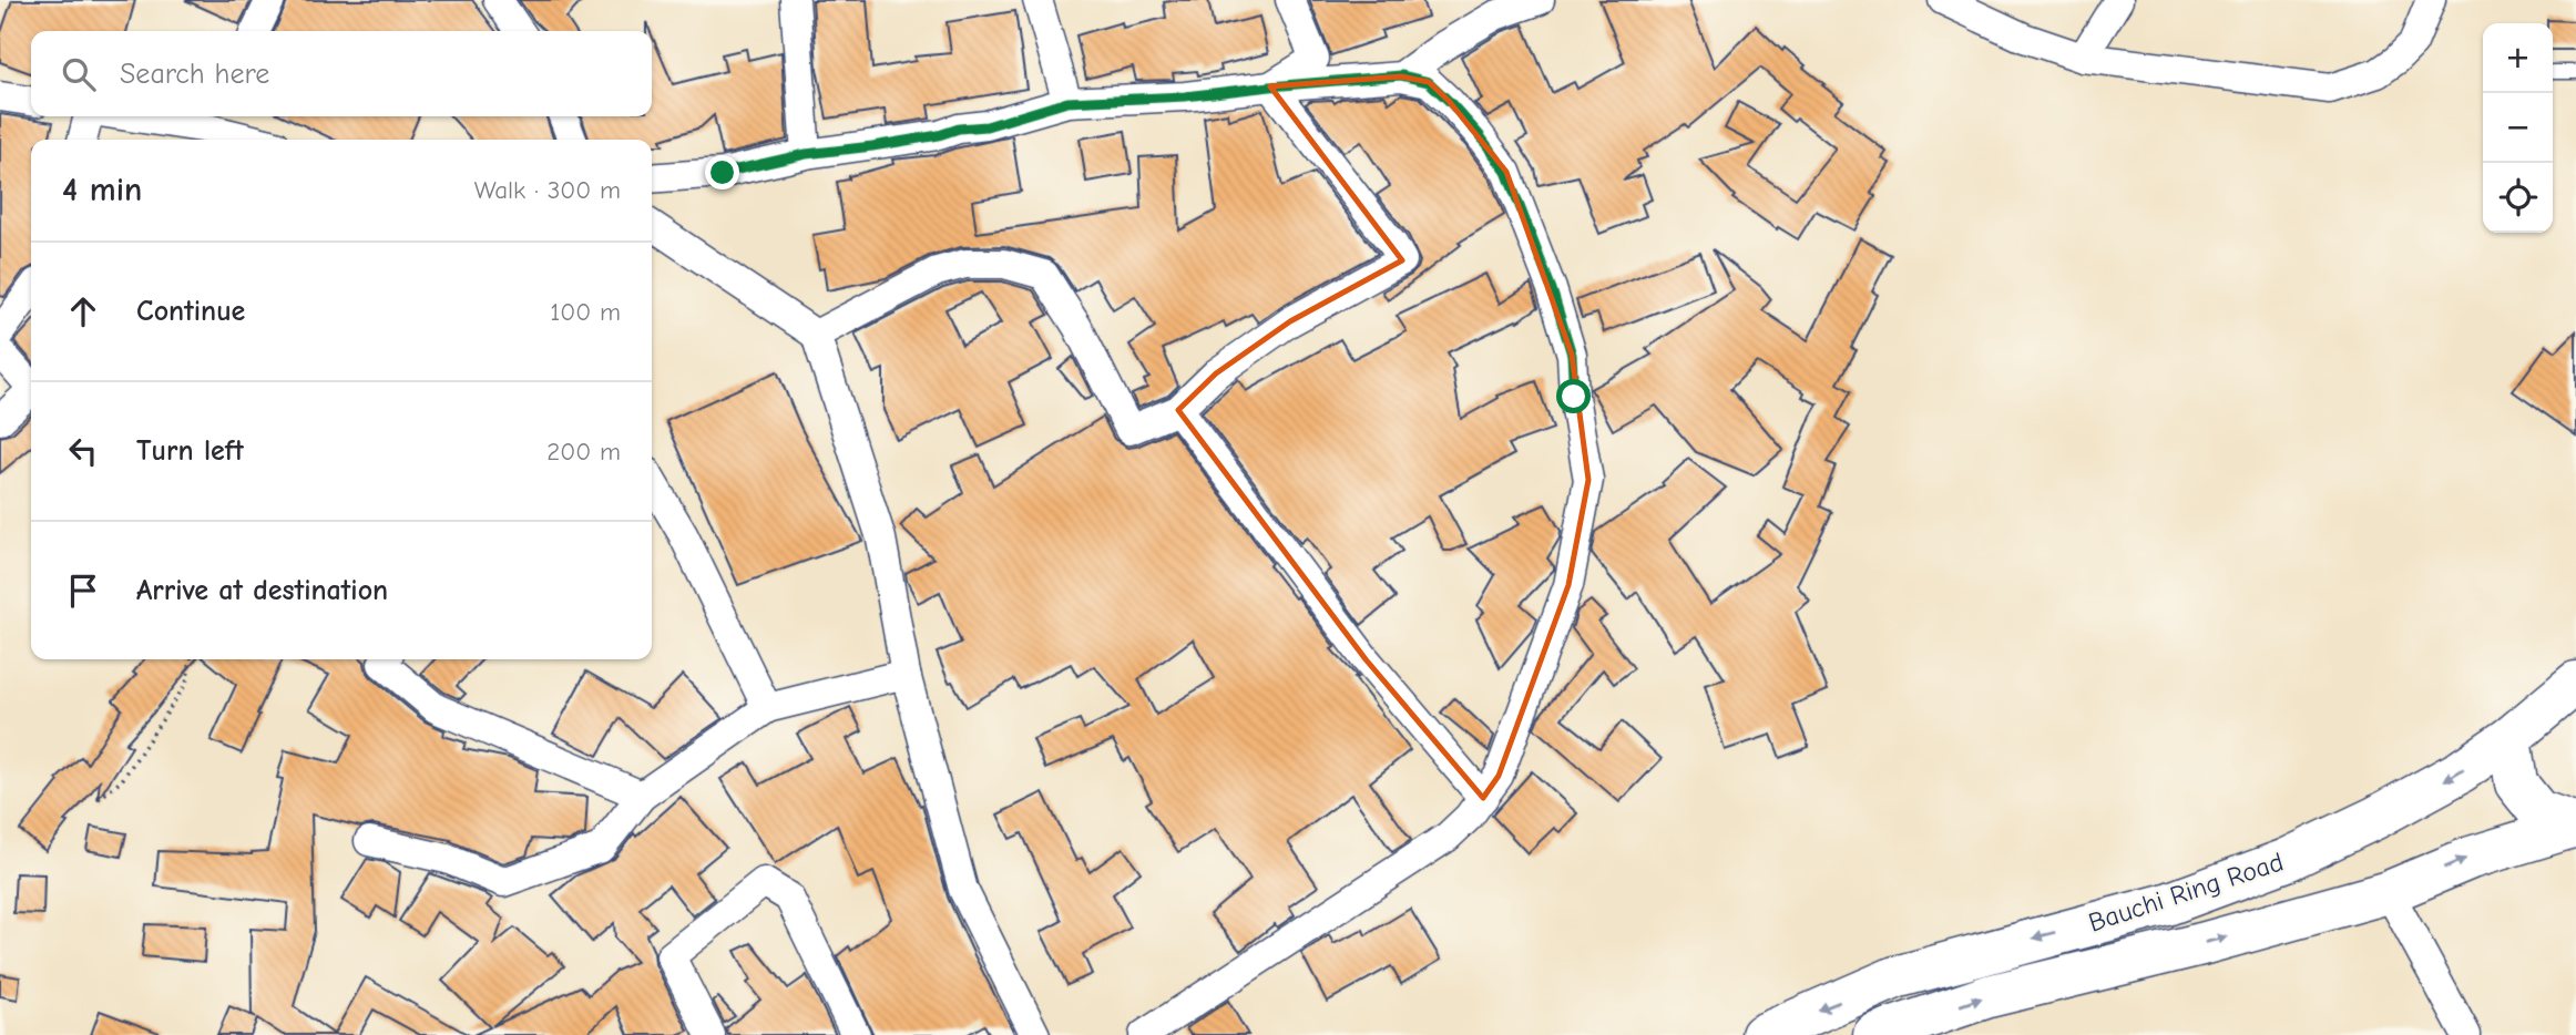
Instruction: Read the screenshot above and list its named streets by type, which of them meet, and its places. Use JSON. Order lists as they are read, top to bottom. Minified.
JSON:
{"streets":{"main road":["Bauchi Ring Road"]},"page":{"map_buttons":["+","−"],"search":"Search here","heading":["4 min","Walk · 300 m"],"list":[["Continue","100 m"],["Turn left","200 m"],"Arrive at destination"]}}
